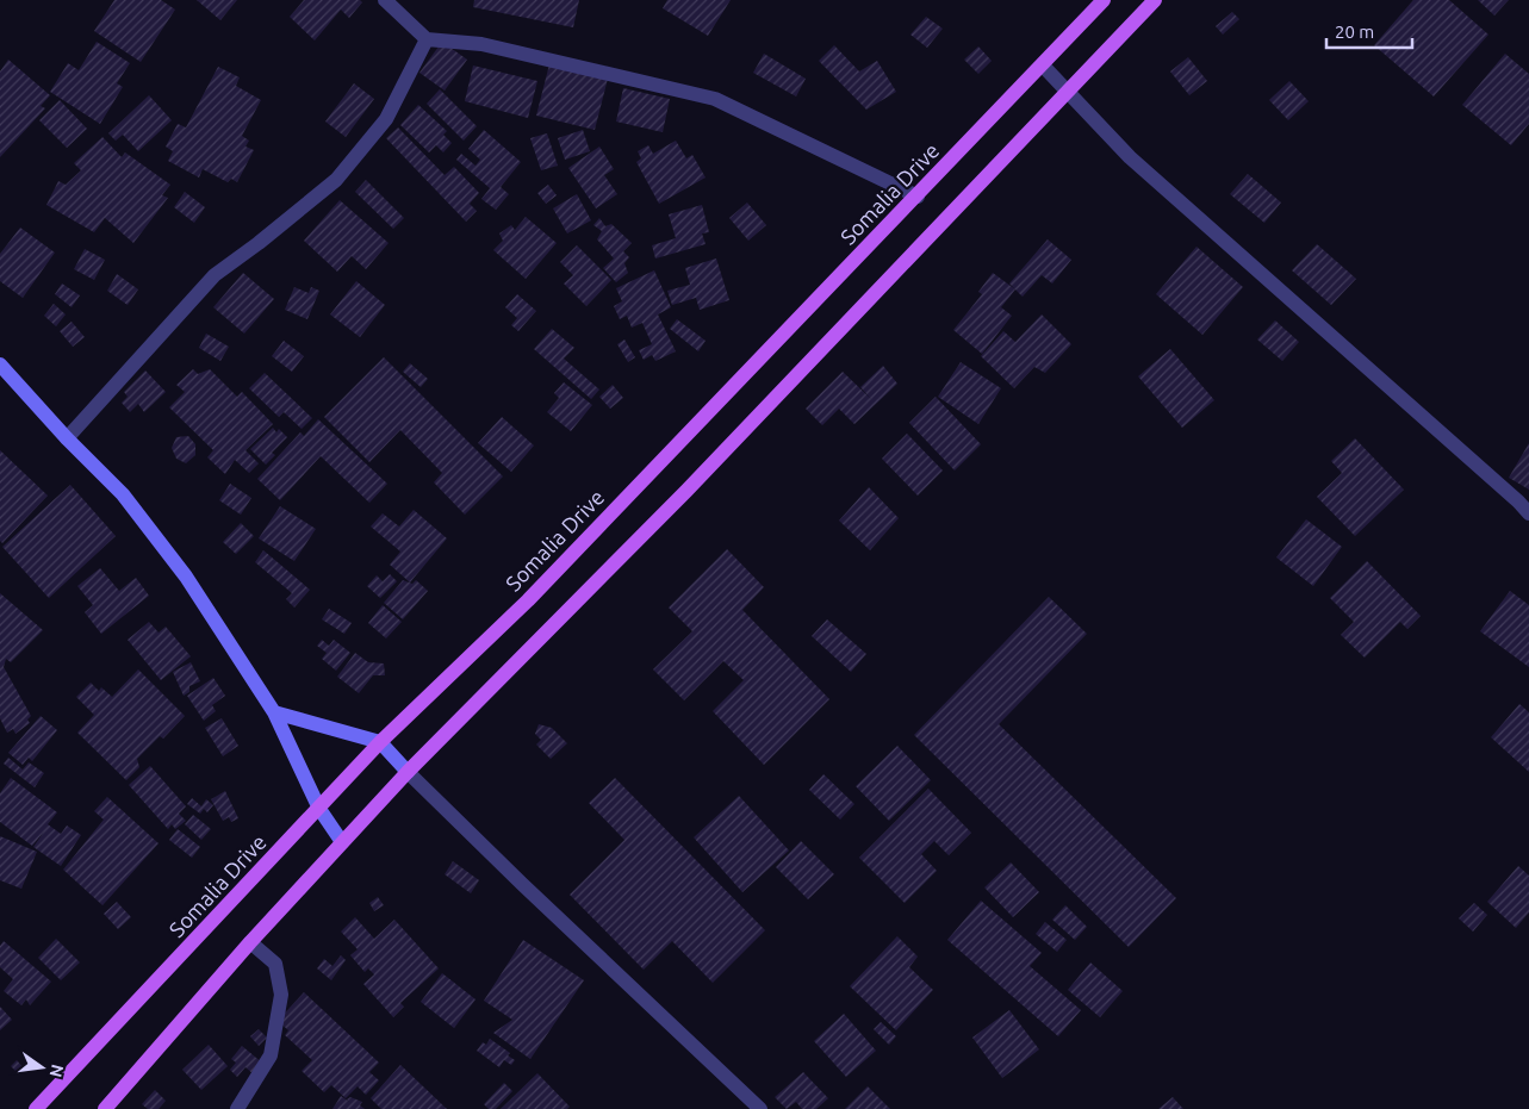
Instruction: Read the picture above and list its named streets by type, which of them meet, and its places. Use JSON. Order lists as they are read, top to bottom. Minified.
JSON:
{"streets":{"main road":["Somalia Drive"]},"scale_bar":"20 m","north":"right"}
